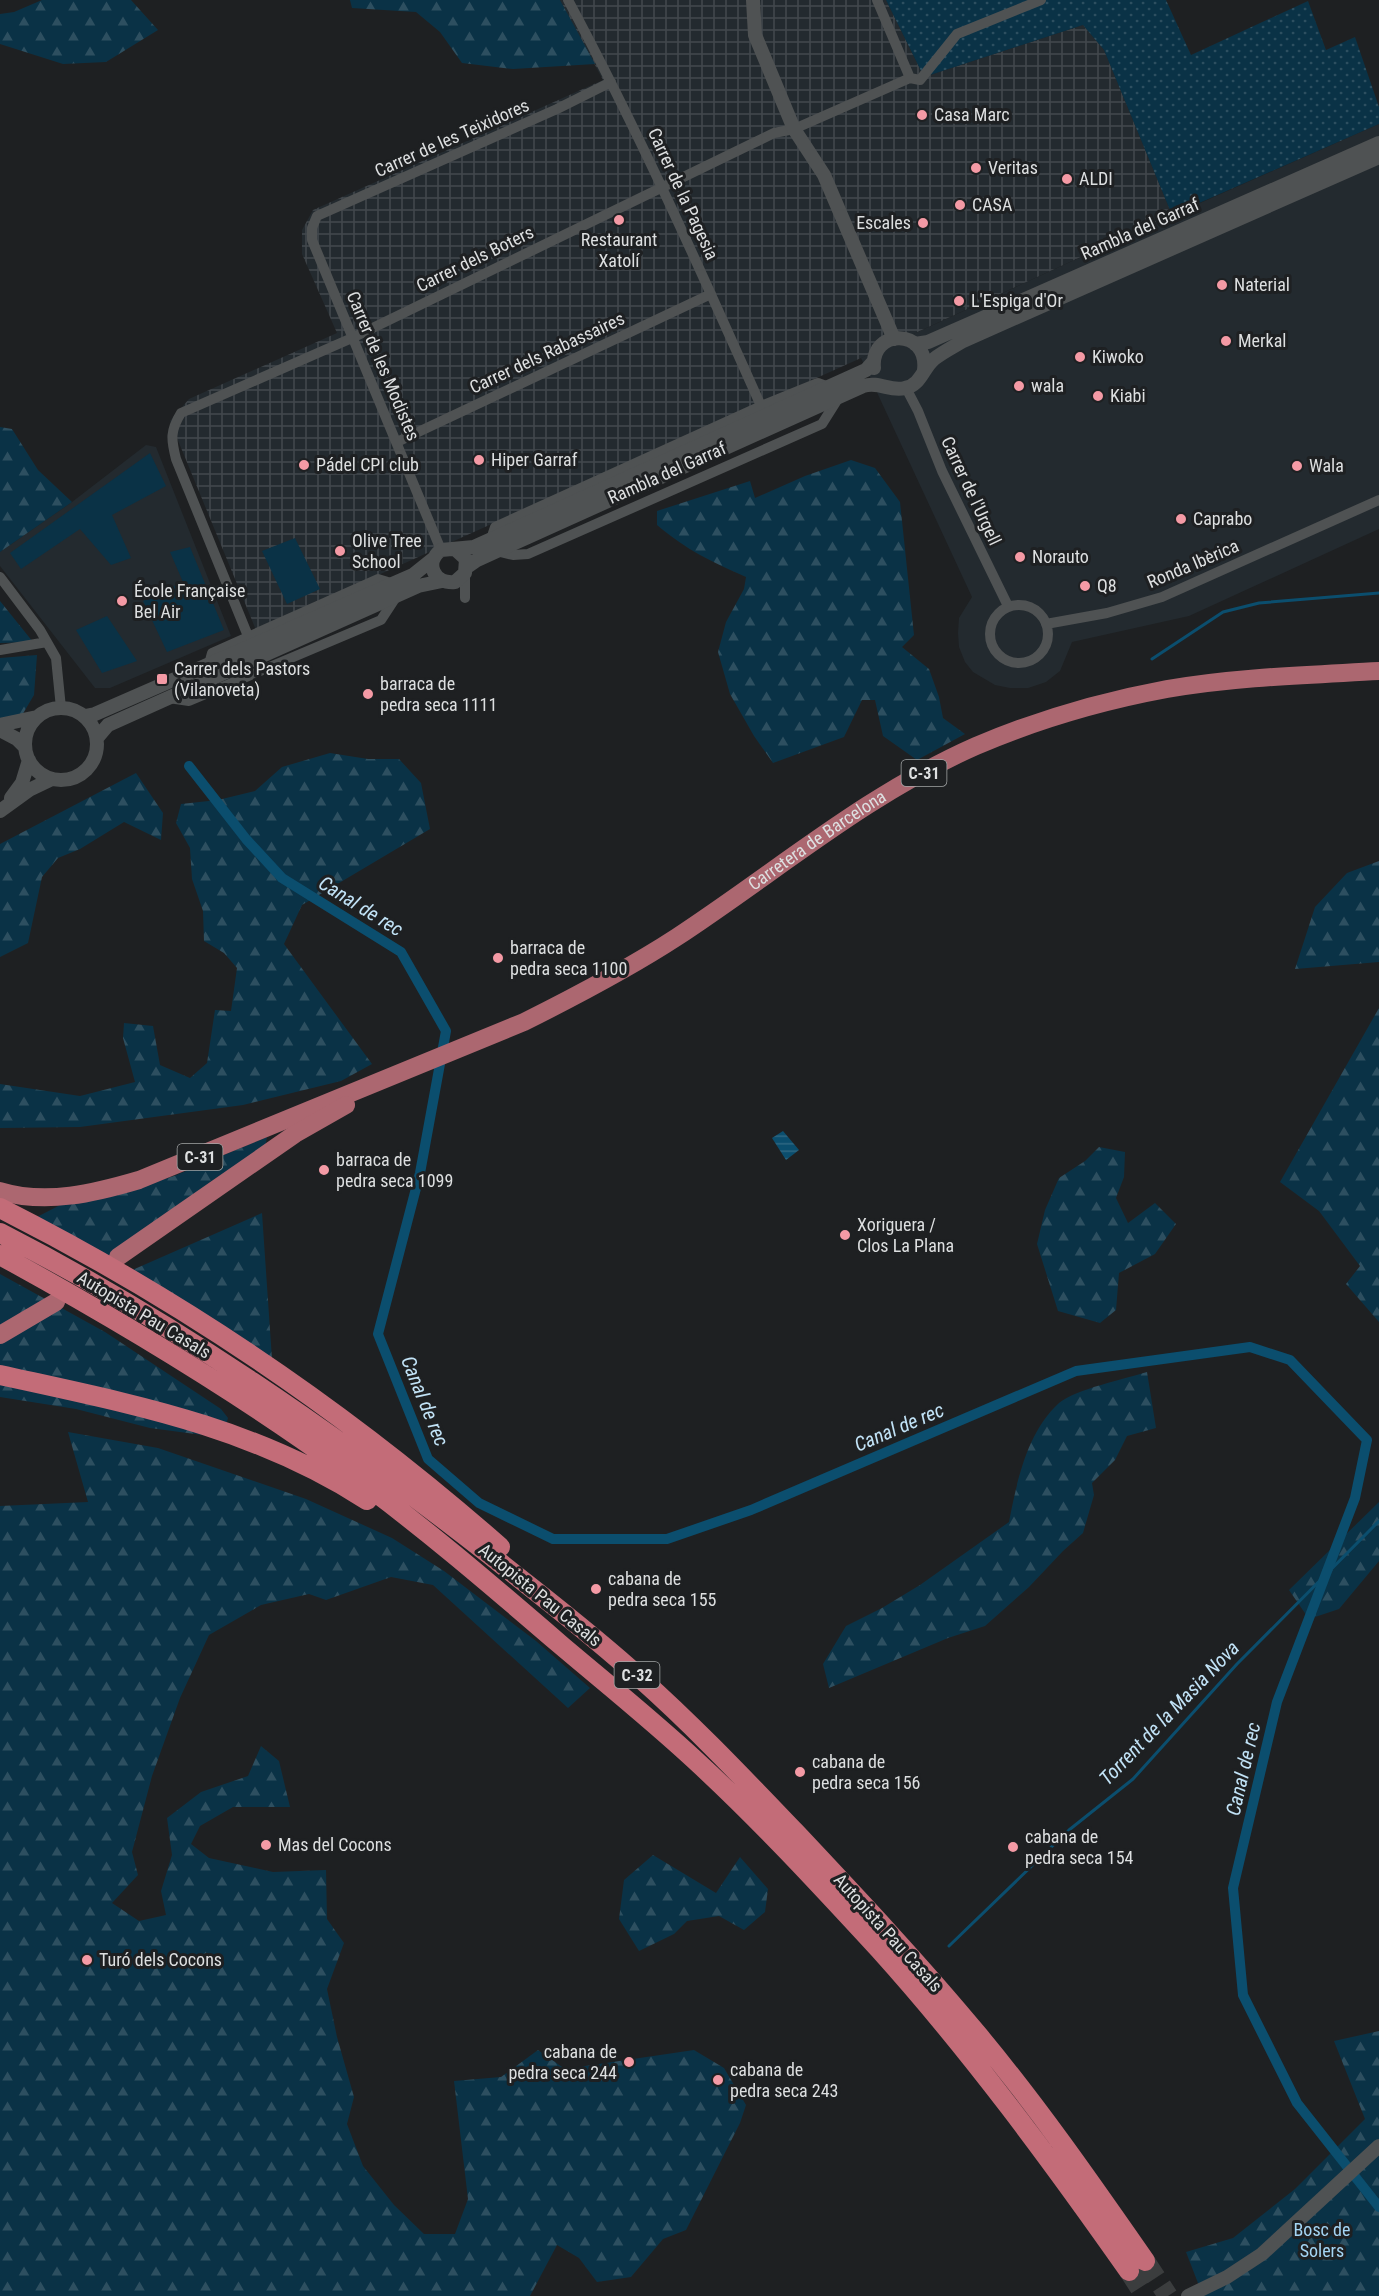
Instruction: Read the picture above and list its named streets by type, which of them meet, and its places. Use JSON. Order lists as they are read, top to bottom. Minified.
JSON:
{"streets":{"highway":["C-31","Carretera de Barcelona","Autopista Pau Casals","C-32"],"street":["Carrer de les Teixidores","Carrer de la Pagesia","Rambla del Garraf","Carrer dels Boters","Carrer dels Rabassaires","Carrer de les Modistes","Carrer de l'Urgell","Ronda Ibèrica"]},"crossings":[["Carrer de les Teixidores","Carrer de la Pagesia"],["Carrer de les Teixidores","Carrer de les Modistes"],["Carrer de la Pagesia","Rambla del Garraf"],["Carrer de la Pagesia","Carrer dels Boters"],["Carrer de la Pagesia","Carrer dels Rabassaires"],["Rambla del Garraf","Carrer dels Boters"],["Rambla del Garraf","Carrer de les Modistes"],["Rambla del Garraf","Carrer de l'Urgell"],["Carrer dels Boters","Carrer de les Modistes"],["Carrer dels Rabassaires","Carrer de les Modistes"],["Carrer de l'Urgell","Ronda Ibèrica"],["C-31","Carretera de Barcelona"]],"water":["Canal de rec","Torrent de la Masia Nova"],"parks":["Bosc de Solers"],"places":{"other":["Casa Marc","Veritas","ALDI","CASA","Restaurant Xatolí","Escales","Naterial","L'Espiga d'Or","Merkal","Kiwoko","wala","Kiabi","Hiper Garraf","Pádel CPI club","Wala","Caprabo","Olive Tree School","Norauto","Q8","École Française Bel Air","barraca de pedra seca 1111","barraca de pedra seca 1100","barraca de pedra seca 1099","Xoriguera / Clos La Plana","cabana de pedra seca 155","cabana de pedra seca 156","Mas del Cocons","cabana de pedra seca 154","Turó dels Cocons","cabana de pedra seca 244","cabana de pedra seca 243"],"transit":["Carrer dels Pastors (Vilanoveta)"]}}
